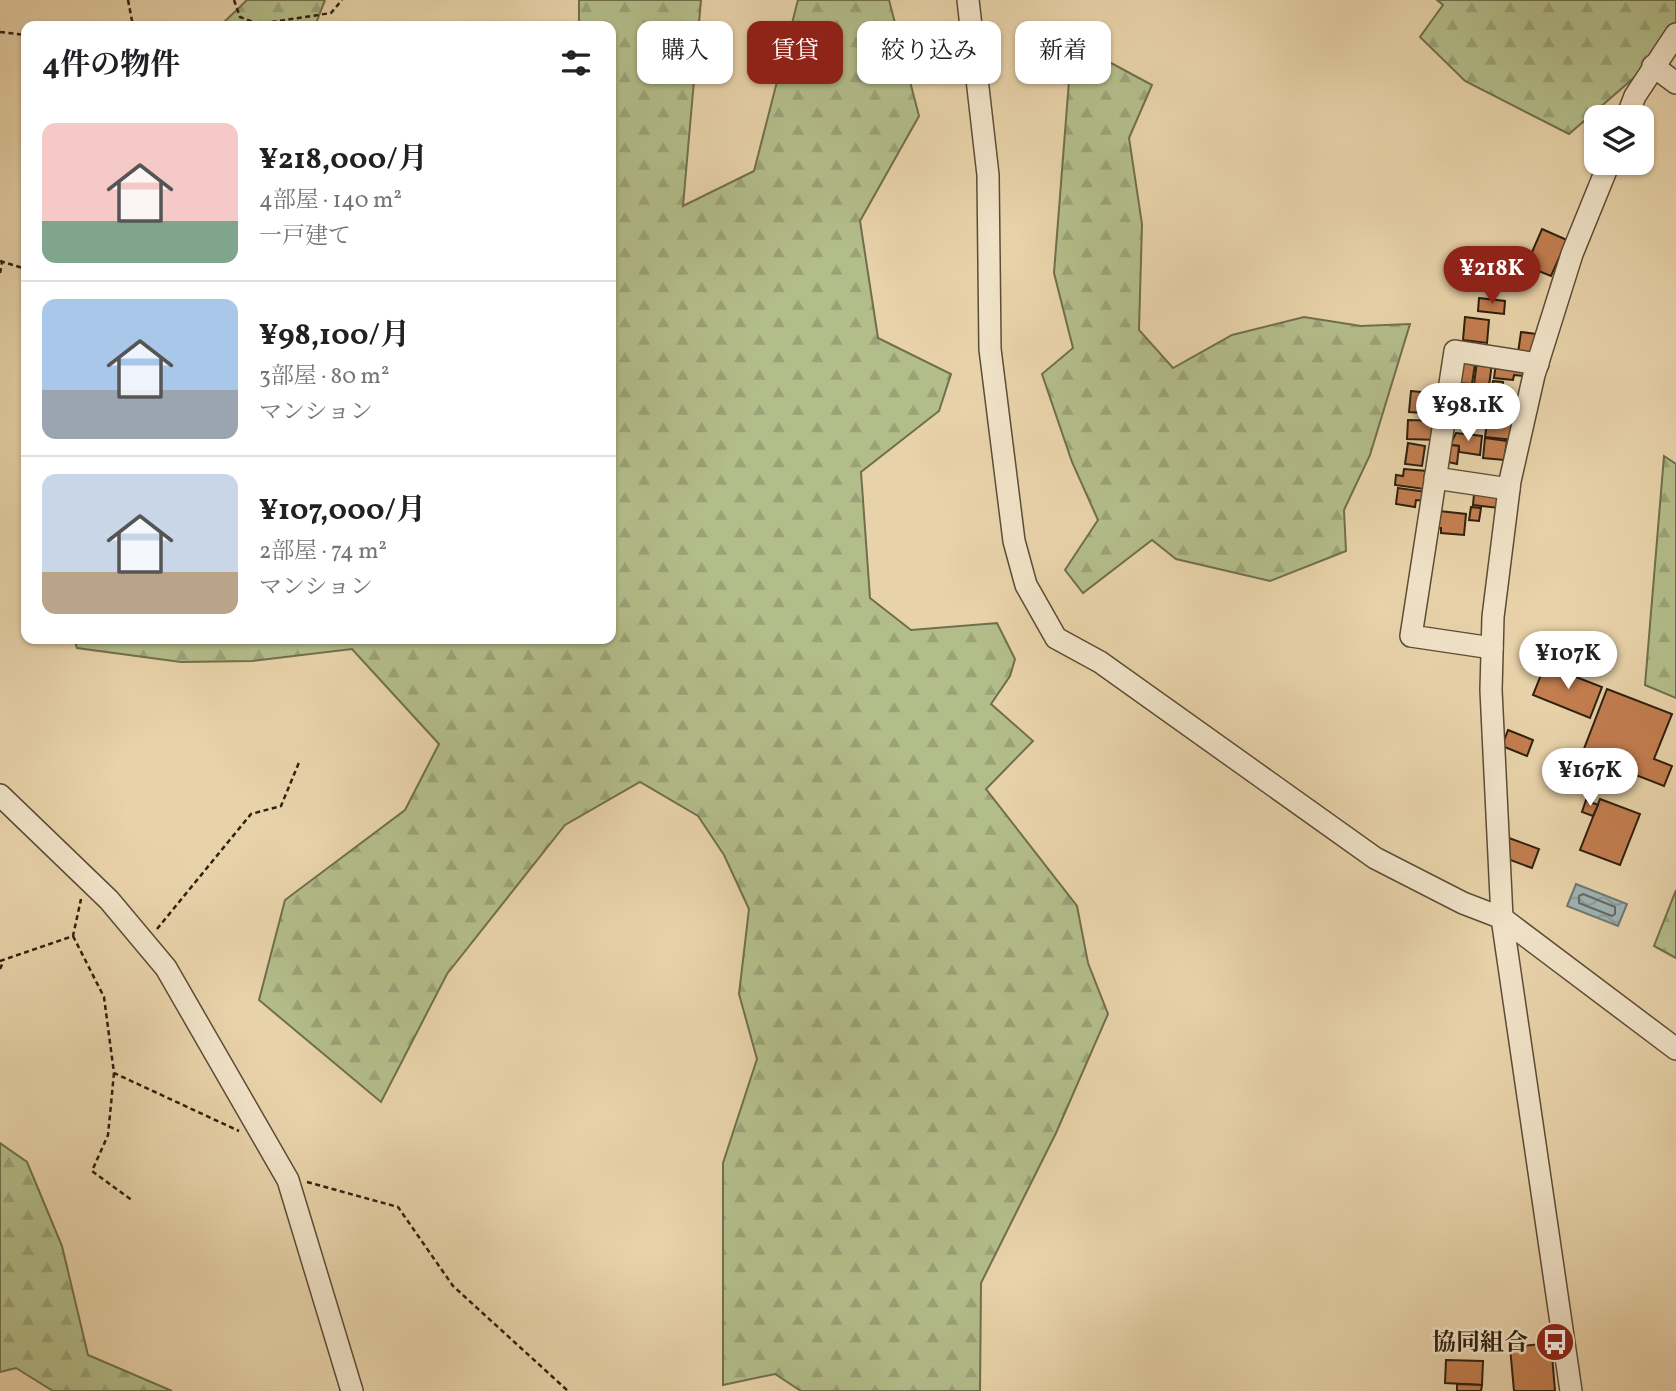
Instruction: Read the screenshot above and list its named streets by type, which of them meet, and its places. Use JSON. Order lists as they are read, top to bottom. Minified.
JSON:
{"places":{"bus stop":["協同組合"]},"page":{"chip":["購入","賃貸","絞り込み","新着"],"heading":"4件の物件","list":[{"name":"¥218,000/月","note":"4部屋 · 140 m² · 一戸建て"},{"name":"¥98,100/月","note":"3部屋 · 80 m² · マンション"},{"name":"¥107,000/月","note":"2部屋 · 74 m² · マンション"}],"price":["¥218K","¥98.1K","¥107K","¥167K"]}}
